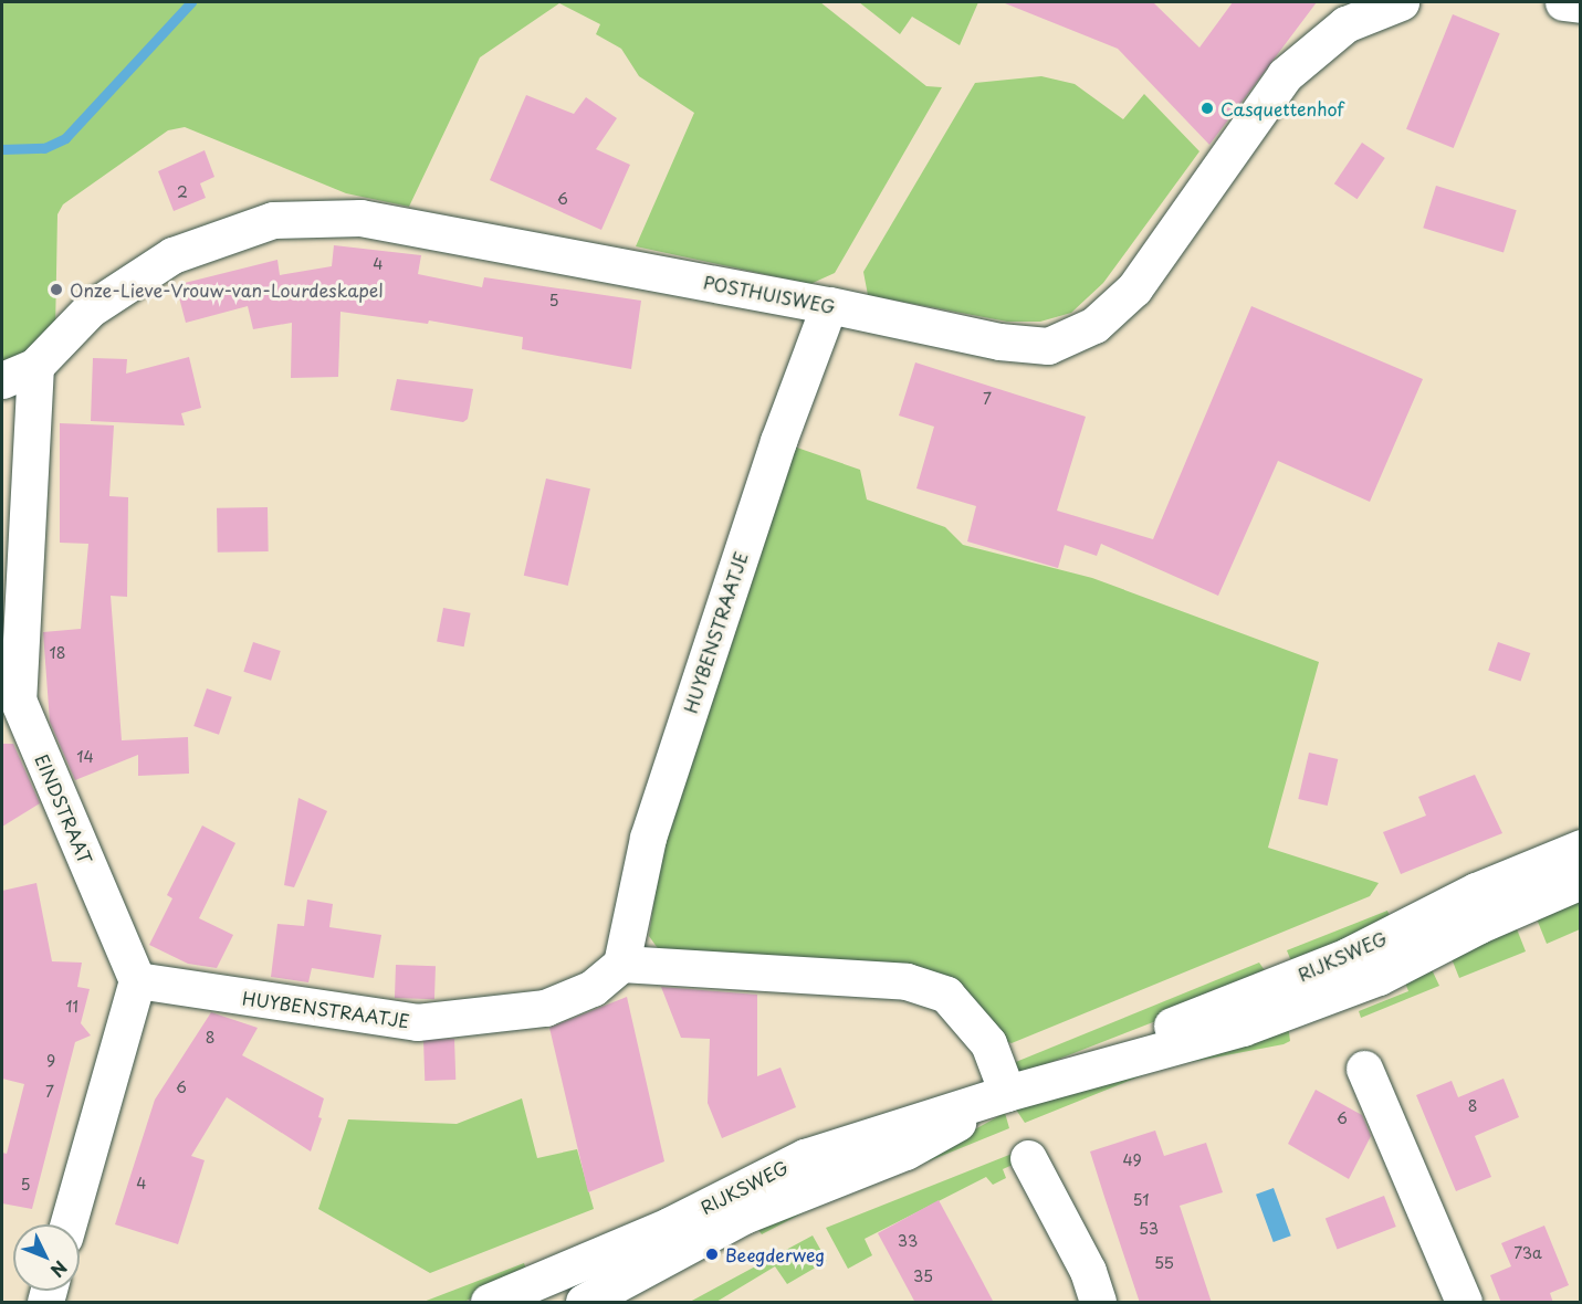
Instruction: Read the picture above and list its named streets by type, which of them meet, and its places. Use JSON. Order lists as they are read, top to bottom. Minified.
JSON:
{"streets":{"street":["POSTHUISWEG","HUYBENSTRAATJE","EINDSTRAAT","RIJKSWEG"]},"crossings":[["POSTHUISWEG","HUYBENSTRAATJE"],["POSTHUISWEG","EINDSTRAAT"],["HUYBENSTRAATJE","EINDSTRAAT"]],"places":["Casquettenhof","Onze-Lieve-Vrouw-van-Lourdeskapel","Beegderweg"],"house_numbers":["2","6","4","5","7","18","14","11","8","9","6","7","8","6","49","4","5","51","53","33","73a","55","35"],"north":"bottom right"}
